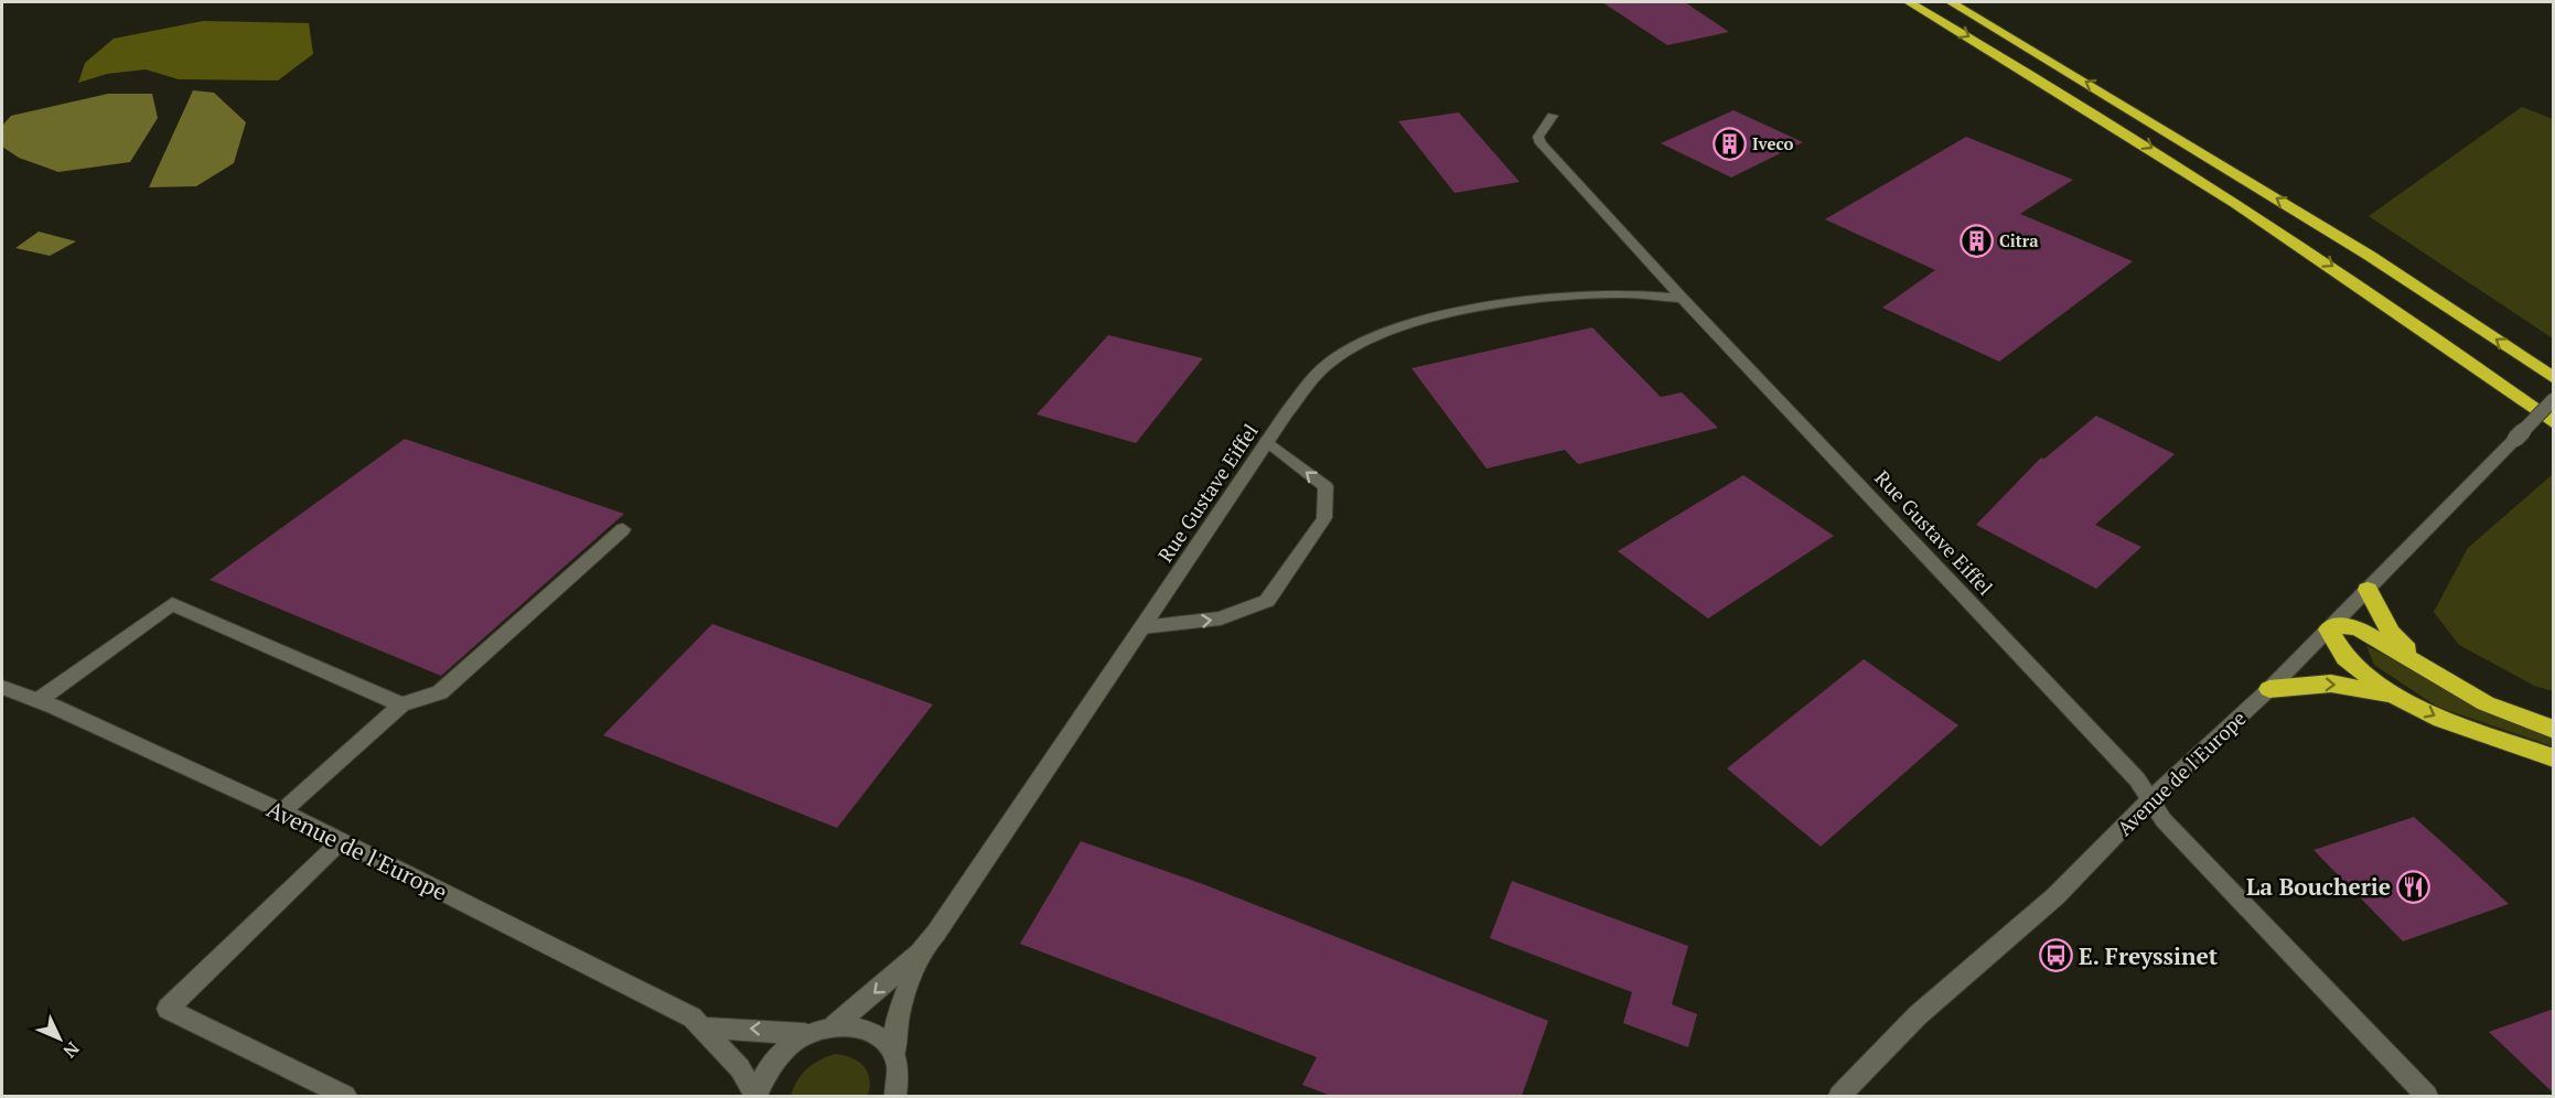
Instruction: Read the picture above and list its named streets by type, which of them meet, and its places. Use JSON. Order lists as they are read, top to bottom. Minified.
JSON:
{"streets":{"street":["Rue Gustave Eiffel","Avenue de l'Europe"]},"crossings":[["Rue Gustave Eiffel","Avenue de l'Europe"]],"places":{"building":["Iveco","Citra"],"restaurant":["La Boucherie"],"bus stop":["E. Freyssinet"]},"north":"bottom right"}
